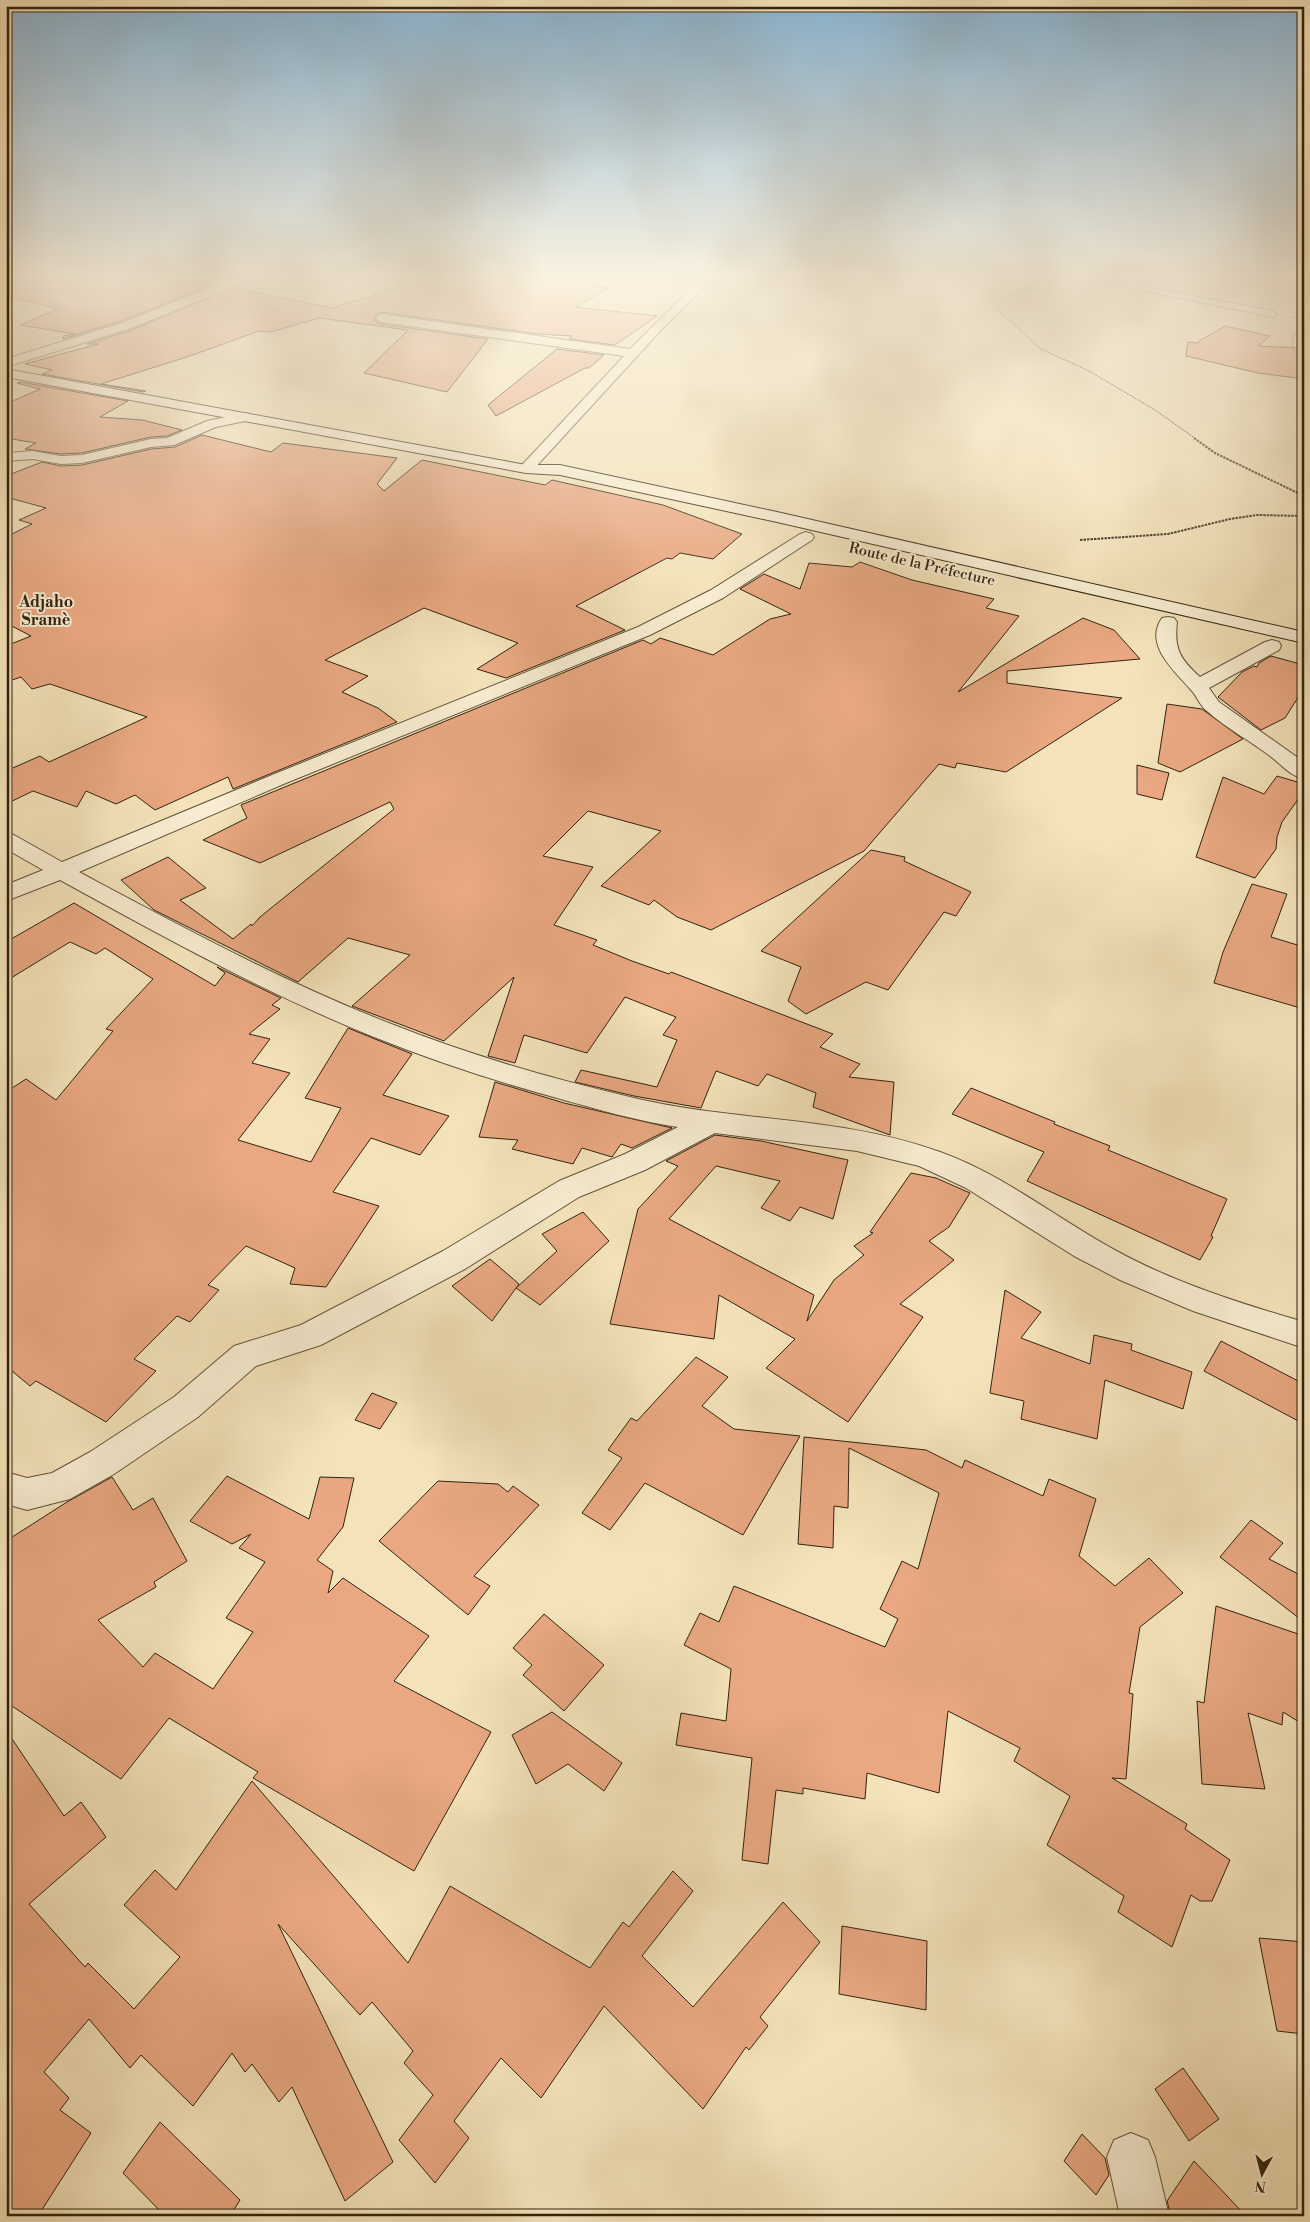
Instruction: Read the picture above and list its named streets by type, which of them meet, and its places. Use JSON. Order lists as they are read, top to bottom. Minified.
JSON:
{"streets":{"street":["Route de la Préfecture"]},"districts":["Adjaho Sramè"],"north":"bottom"}
